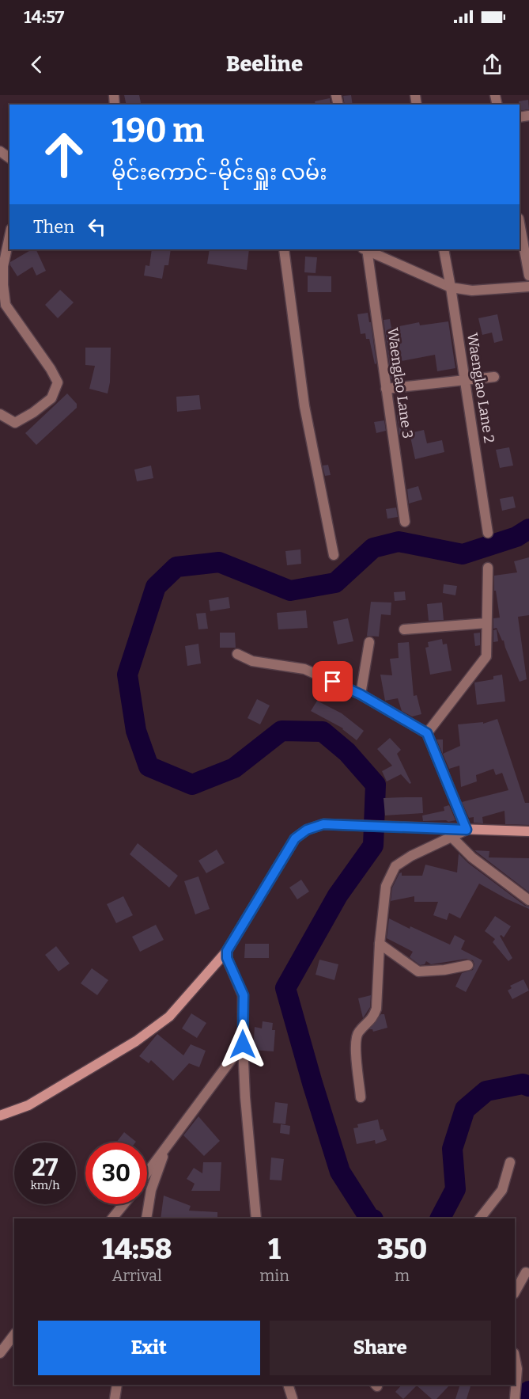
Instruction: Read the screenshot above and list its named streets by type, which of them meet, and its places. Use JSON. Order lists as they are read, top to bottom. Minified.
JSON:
{"streets":{"street":["Waenglao Lane 3","Waenglao Lane 2"]},"page":{"status":"14:57","header":"Beeline","turn":["190 m","မိုင်းကောင်-မိုင်းရှူး လမ်း"],"then":"Then","speed":"27 km/h","limit":"30","eta":["14:58","Arrival","1","min","350","m"],"buttons":["Exit","Share"]}}
